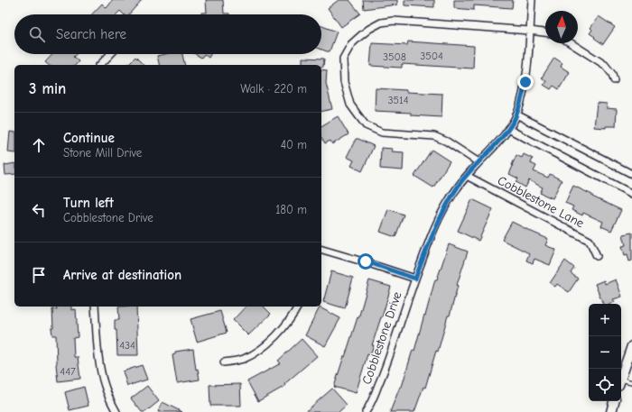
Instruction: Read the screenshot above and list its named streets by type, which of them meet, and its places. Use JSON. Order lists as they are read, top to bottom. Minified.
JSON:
{"streets":{"street":["Cobblestone Lane","Cobblestone Drive"]},"crossings":[["Cobblestone Lane","Cobblestone Drive"]],"house_numbers":["3504","3508","3514","434","447"],"north":"top","page":{"search":"Search here","heading":["3 min","Walk · 220 m"],"list":[["Continue","Stone Mill Drive","40 m"],["Turn left","Cobblestone Drive","180 m"],"Arrive at destination"],"map_buttons":["+","−"]}}
